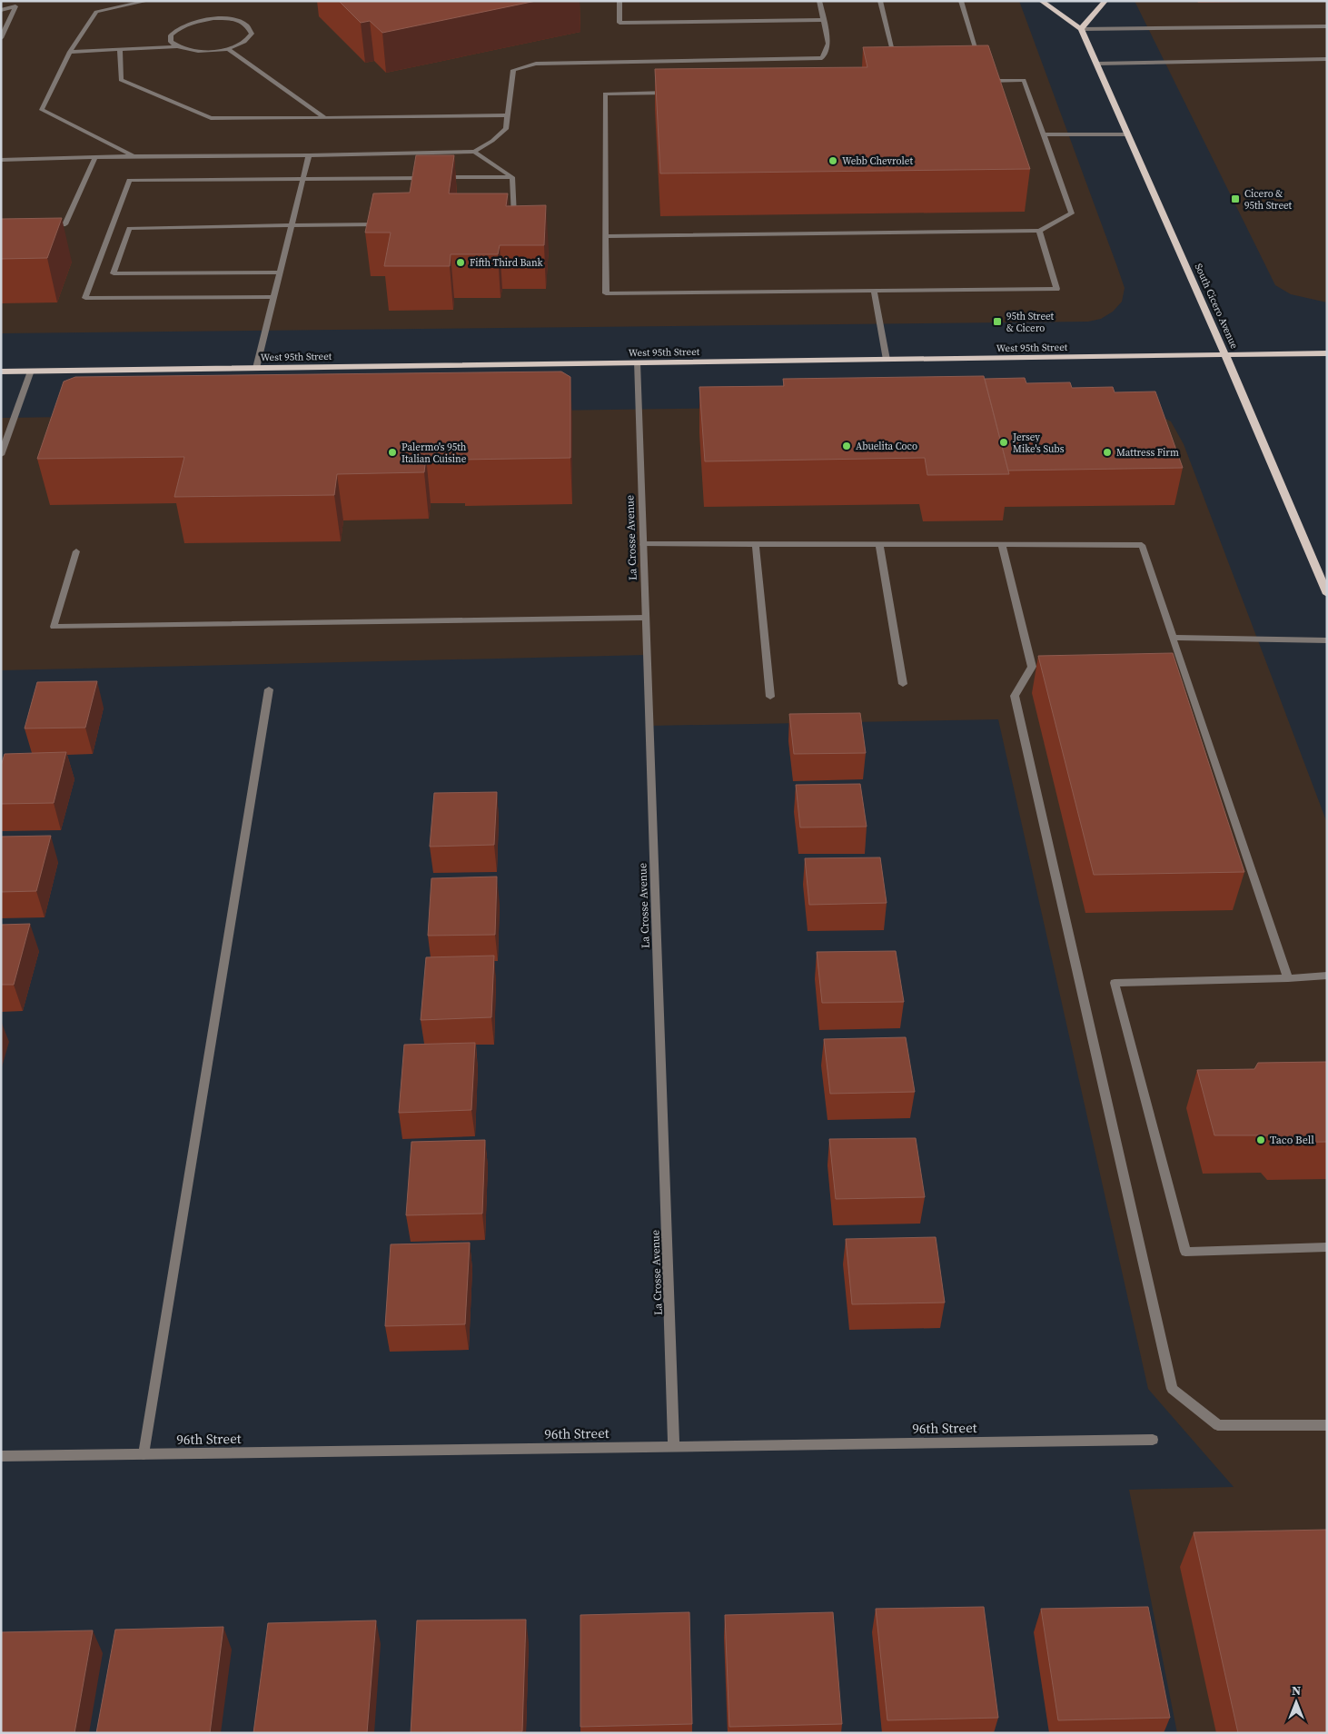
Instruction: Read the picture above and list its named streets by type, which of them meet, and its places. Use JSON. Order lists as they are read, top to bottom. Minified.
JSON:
{"streets":{"main road":["South Cicero Avenue","West 95th Street"],"street":["La Crosse Avenue","96th Street"]},"crossings":[["South Cicero Avenue","West 95th Street"],["West 95th Street","La Crosse Avenue"],["La Crosse Avenue","96th Street"]],"places":{"other":["Webb Chevrolet","Fifth Third Bank","Jersey Mike's Subs","Abuelita Coco","Palermo's 95th Italian Cuisine","Mattress Firm","Taco Bell"],"transit":["Cicero & 95th Street","95th Street & Cicero"]},"north":"top"}
